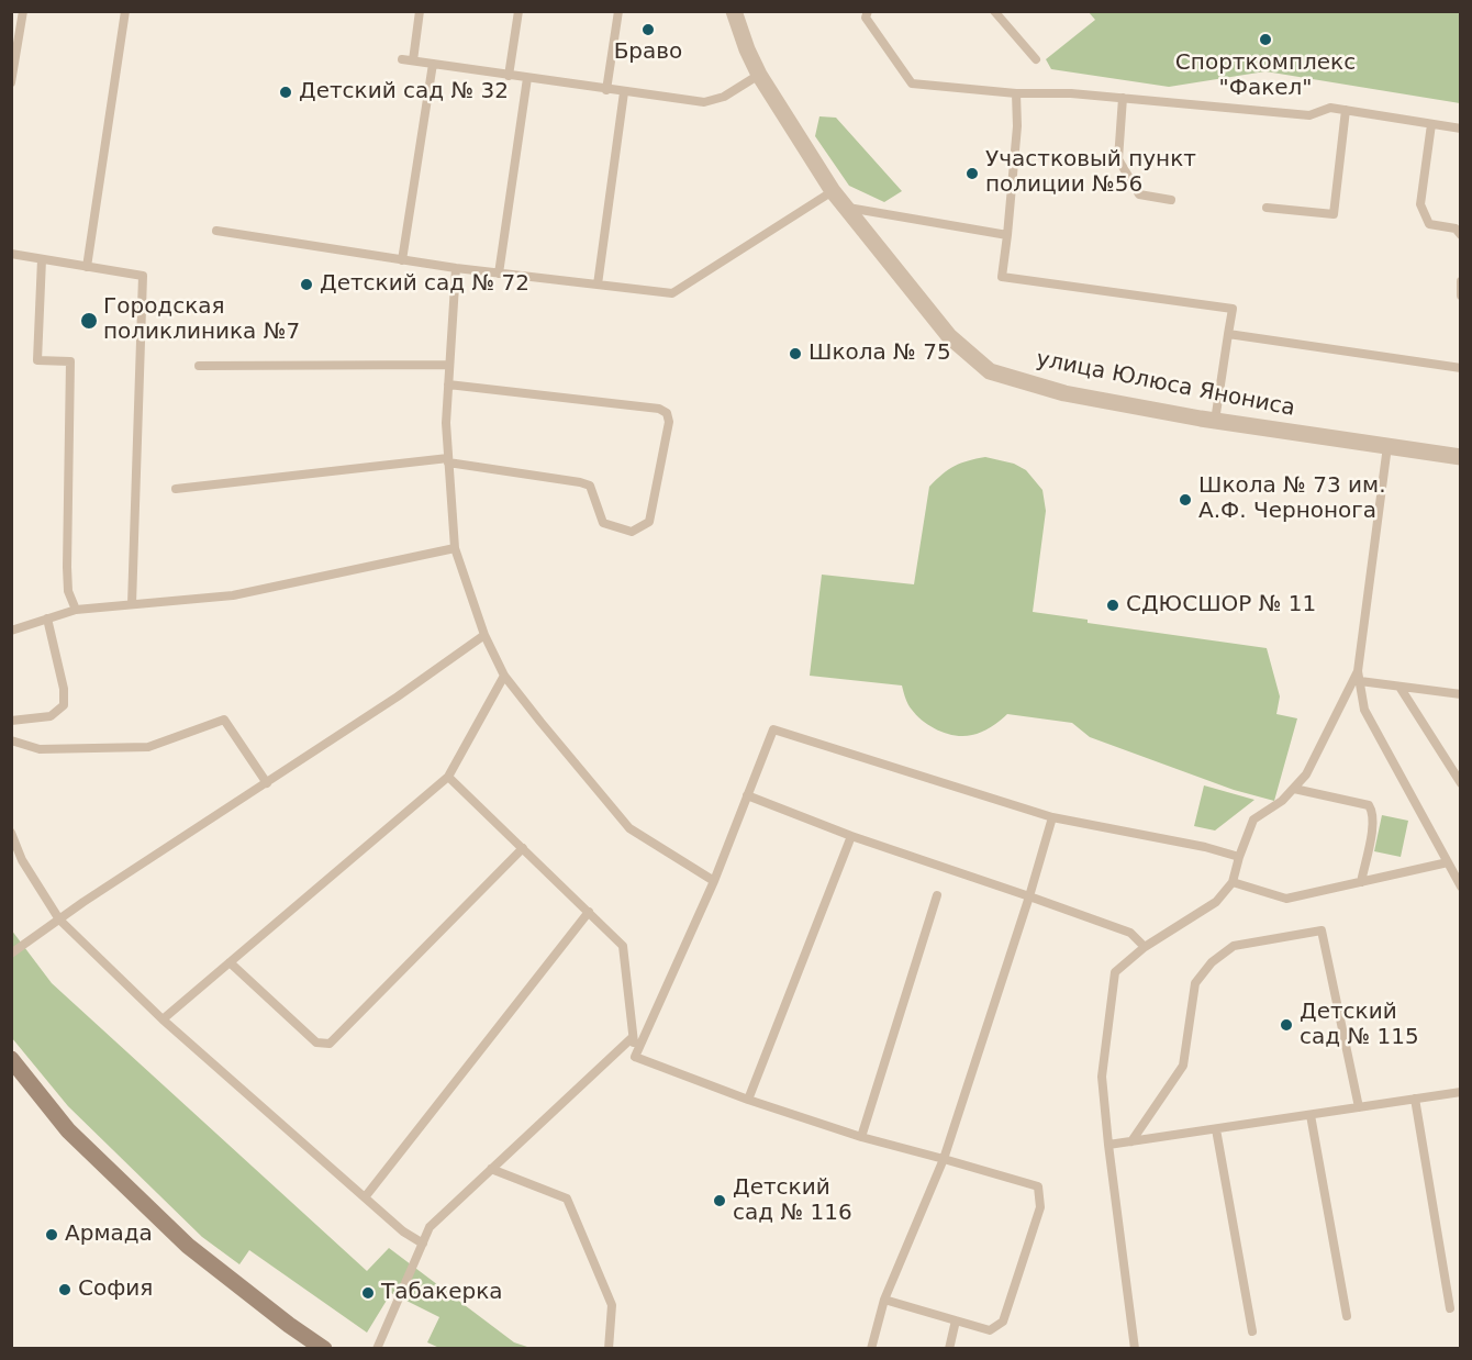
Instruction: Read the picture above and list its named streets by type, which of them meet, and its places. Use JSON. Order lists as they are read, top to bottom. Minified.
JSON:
{"streets":{"street":["улица Юлюса Янониса"]},"places":["Браво","Спорткомплекс \"Факел\"","Детский сад № 32","Участковый пункт полиции №56","Детский сад № 72","Городская поликлиника №7","Школа № 75","Школа № 73 им. А.Ф. Чернонога","СДЮСШОР № 11","Детский сад № 115","Детский сад № 116","Армада","София","Табакерка"]}
